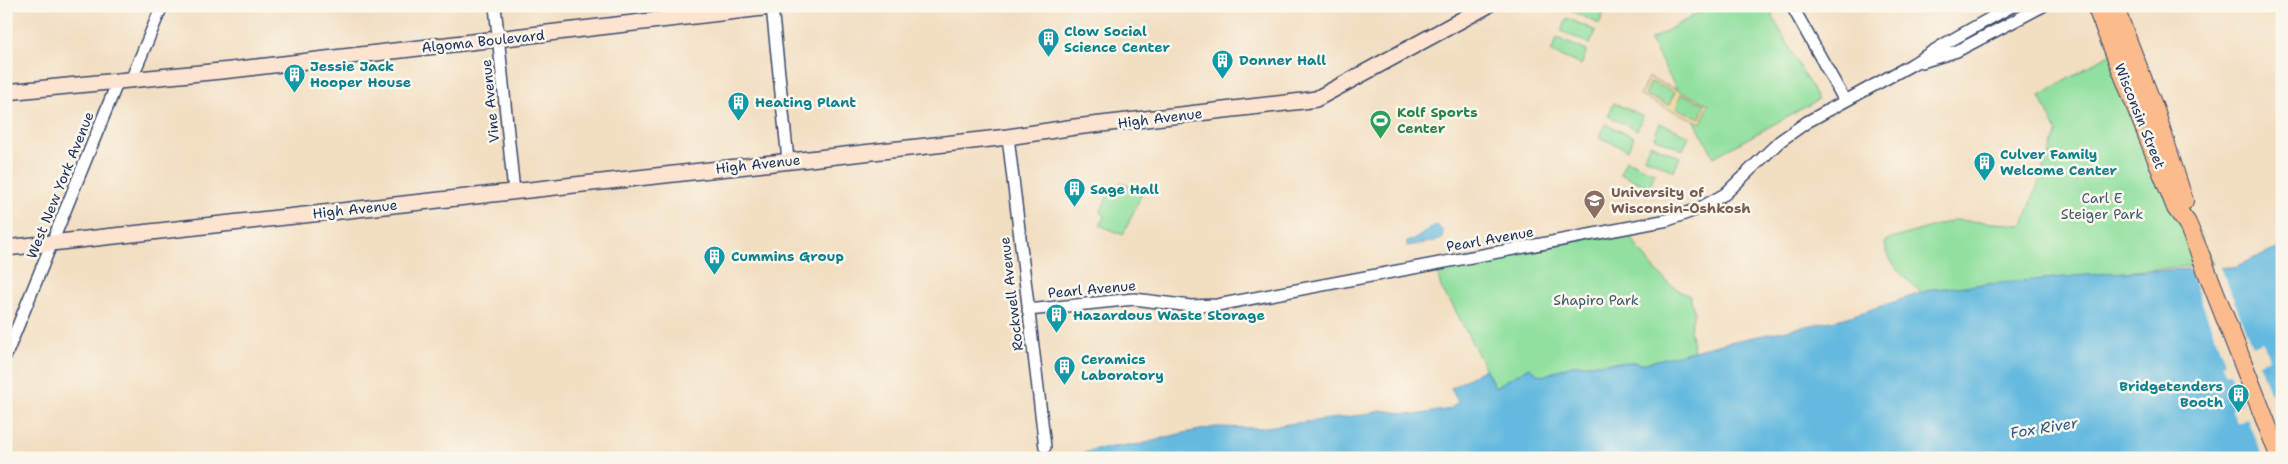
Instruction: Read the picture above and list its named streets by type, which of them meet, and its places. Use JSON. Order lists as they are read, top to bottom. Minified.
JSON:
{"streets":{"main road":["Algoma Boulevard","Wisconsin Street","High Avenue"],"street":["Vine Avenue","West New York Avenue","Pearl Avenue","Rockwell Avenue"]},"crossings":[["Algoma Boulevard","Vine Avenue"],["Algoma Boulevard","West New York Avenue"],["Vine Avenue","High Avenue"],["High Avenue","West New York Avenue"],["High Avenue","Rockwell Avenue"],["Pearl Avenue","Rockwell Avenue"]],"water":["Fox River"],"parks":["Carl E Steiger Park","Shapiro Park"],"places":{"building":["Clow Social Science Center","Donner Hall","Jessie Jack Hooper House","Heating Plant","Culver Family Welcome Center","Sage Hall","Cummins Group","Hazardous Waste Storage","Ceramics Laboratory","Bridgetenders Booth"],"sports":["Kolf Sports Center"],"school or university":["University of Wisconsin-Oshkosh"]}}
